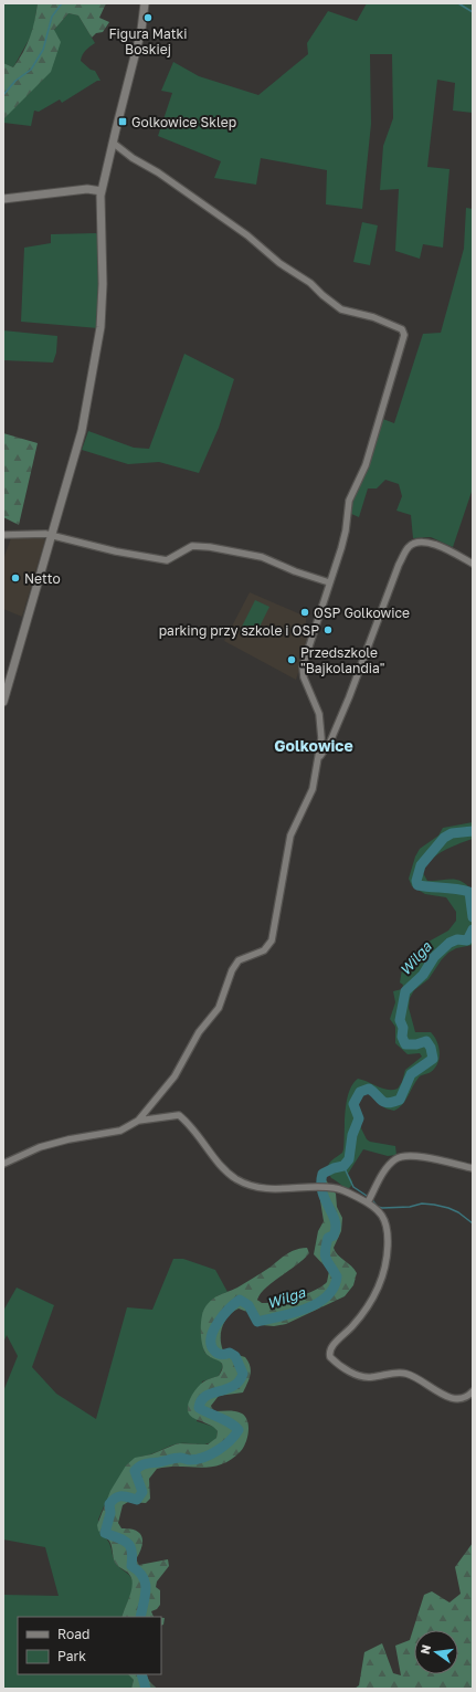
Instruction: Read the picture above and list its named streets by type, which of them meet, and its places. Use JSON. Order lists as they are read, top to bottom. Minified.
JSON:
{"districts":["Golkowice"],"water":["Wilga"],"places":{"other":["Figura Matki Boskiej","Netto","OSP Golkowice","parking przy szkole i OSP","Przedszkole \"Bajkolandia\""],"transit":["Golkowice Sklep"]},"legend":["Road","Park"],"north":"left"}
